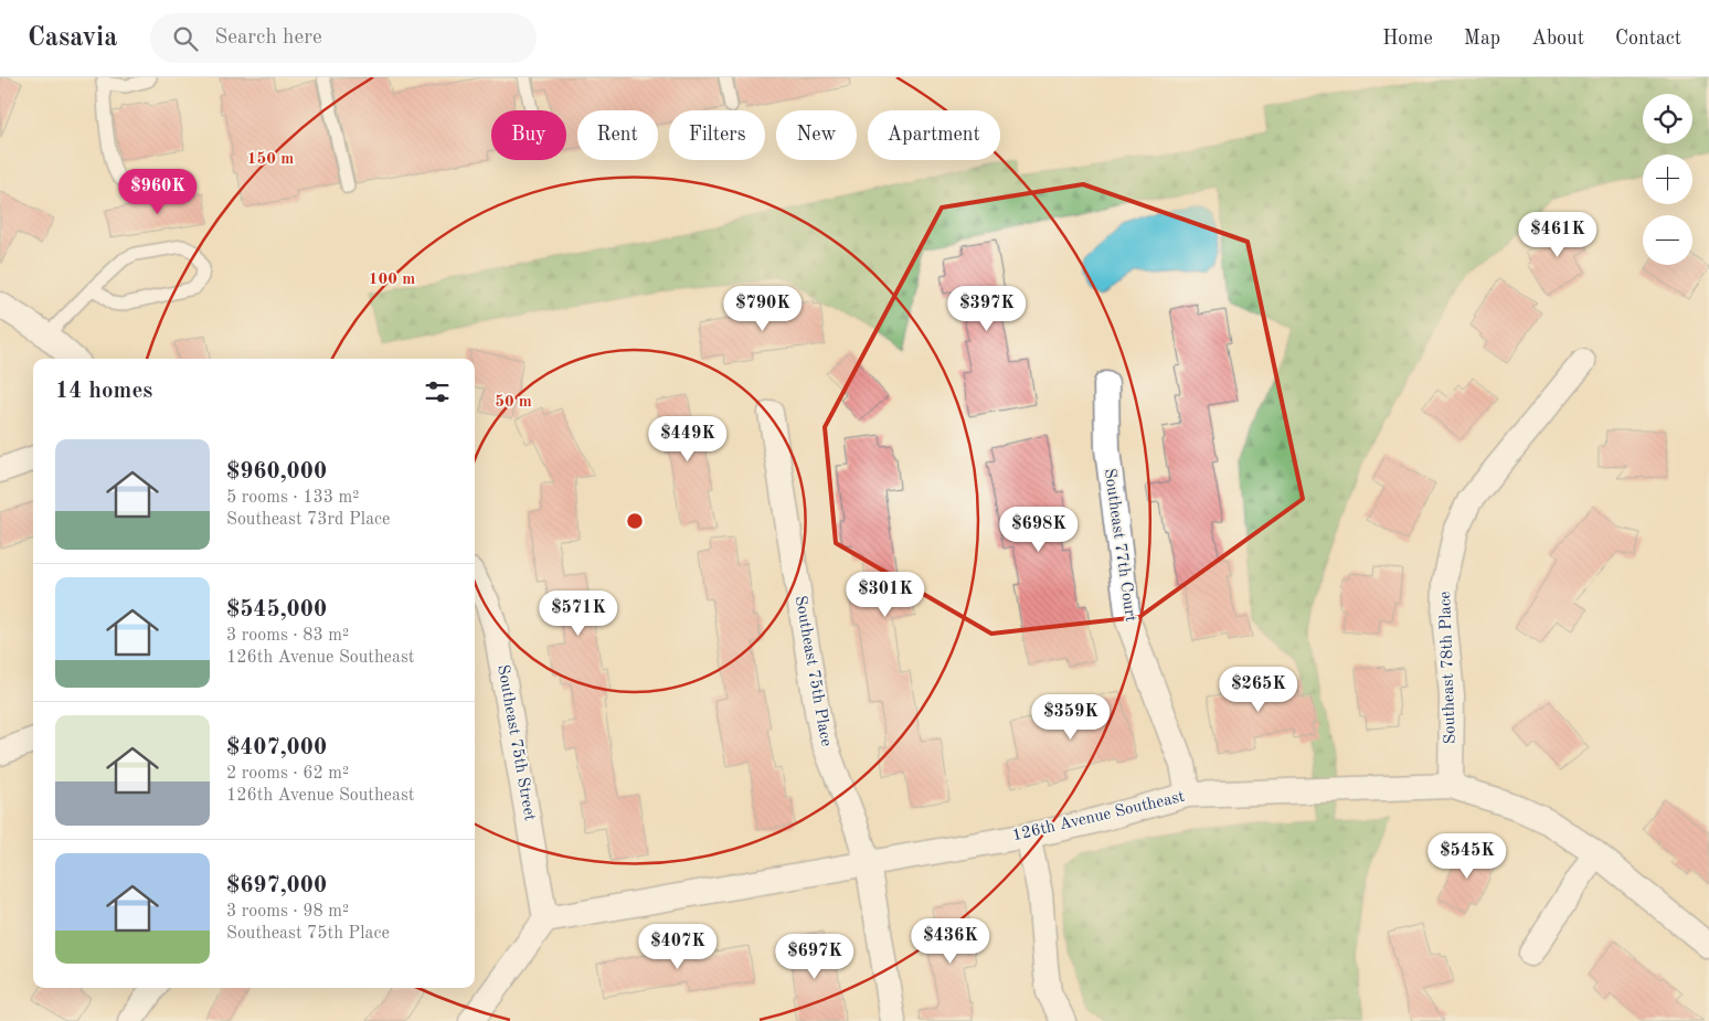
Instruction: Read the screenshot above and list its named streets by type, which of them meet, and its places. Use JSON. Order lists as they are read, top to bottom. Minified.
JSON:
{"streets":{"street":["Southeast 77th Court","Southeast 78th Place","Southeast 75th Place","Southeast 75th Street","126th Avenue Southeast"]},"crossings":[["Southeast 77th Court","126th Avenue Southeast"],["Southeast 78th Place","126th Avenue Southeast"],["Southeast 75th Place","126th Avenue Southeast"],["Southeast 75th Street","126th Avenue Southeast"]],"page":{"header":"Casavia","search":"Search here","nav":["Home","Map","About","Contact"],"map_buttons":["+","−"],"chip":["Buy","Rent","Filters","New","Apartment"],"price":["$960K","$461K","$790K","$397K","$449K","$698K","$301K","$571K","$265K","$359K","$545K","$436K","$407K","$697K"],"heading":"14 homes","list":[{"name":"$960,000","note":"5 rooms · 133 m² · Southeast 73rd Place"},{"name":"$545,000","note":"3 rooms · 83 m² · 126th Avenue Southeast"},{"name":"$407,000","note":"2 rooms · 62 m² · 126th Avenue Southeast"},{"name":"$697,000","note":"3 rooms · 98 m² · Southeast 75th Place"}]},"rings":["150 m","100 m","50 m"]}
